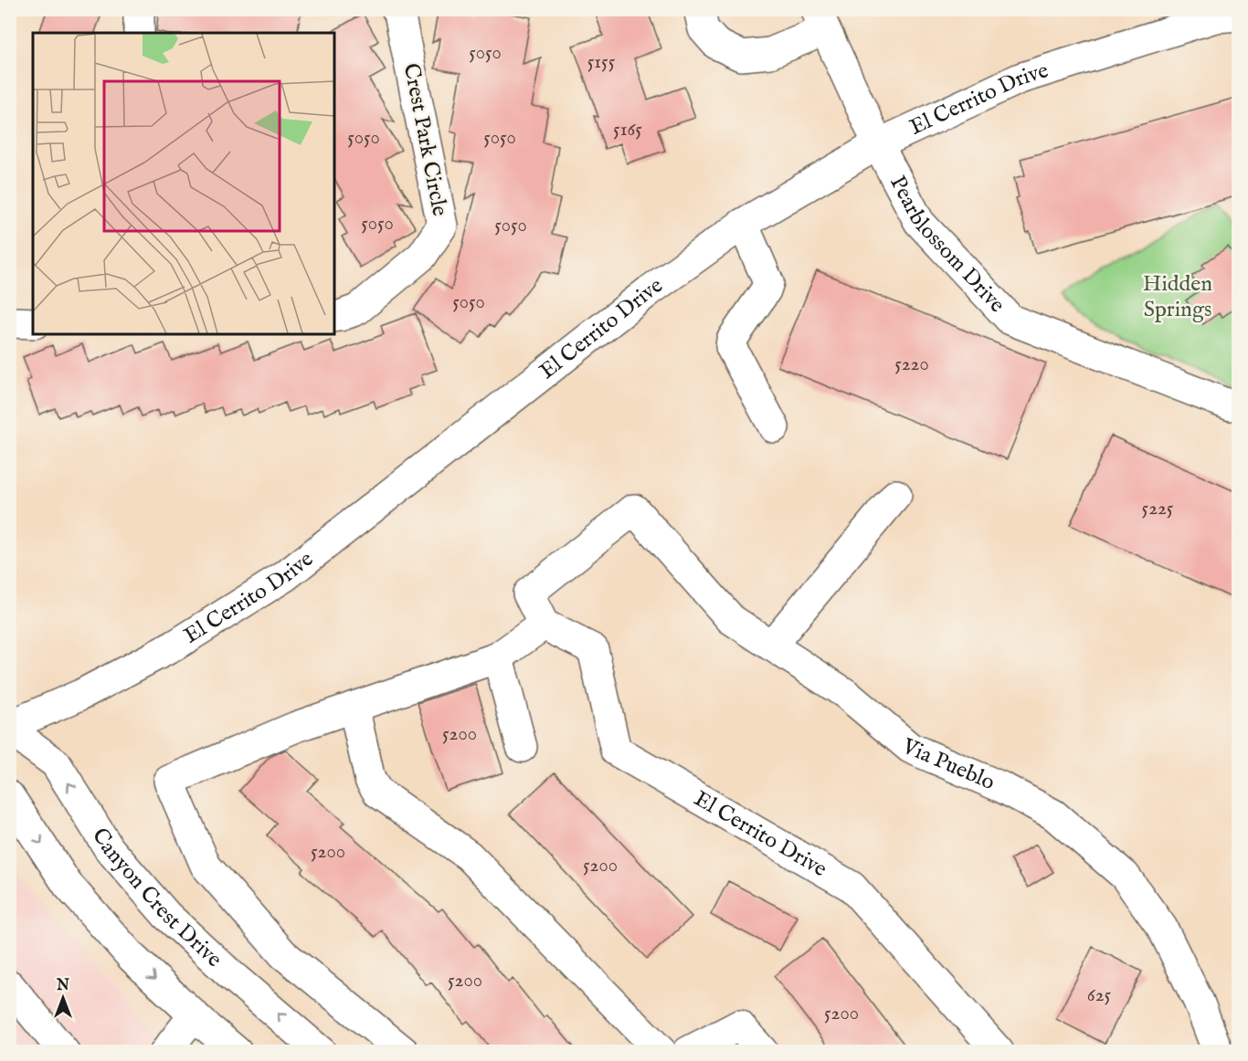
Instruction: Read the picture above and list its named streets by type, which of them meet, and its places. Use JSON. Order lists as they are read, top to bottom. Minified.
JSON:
{"streets":{"street":["El Cerrito Drive","Crest Park Circle","Pearblossom Drive","Via Pueblo","Canyon Crest Drive"]},"crossings":[["El Cerrito Drive","Pearblossom Drive"],["El Cerrito Drive","Via Pueblo"],["El Cerrito Drive","Canyon Crest Drive"]],"parks":["Hidden Springs"],"house_numbers":["5050","5155","5165","5050","5050","5050","5050","5050","5220","5225","5200","5200","5200","5200","625","5200"],"north":"top"}
